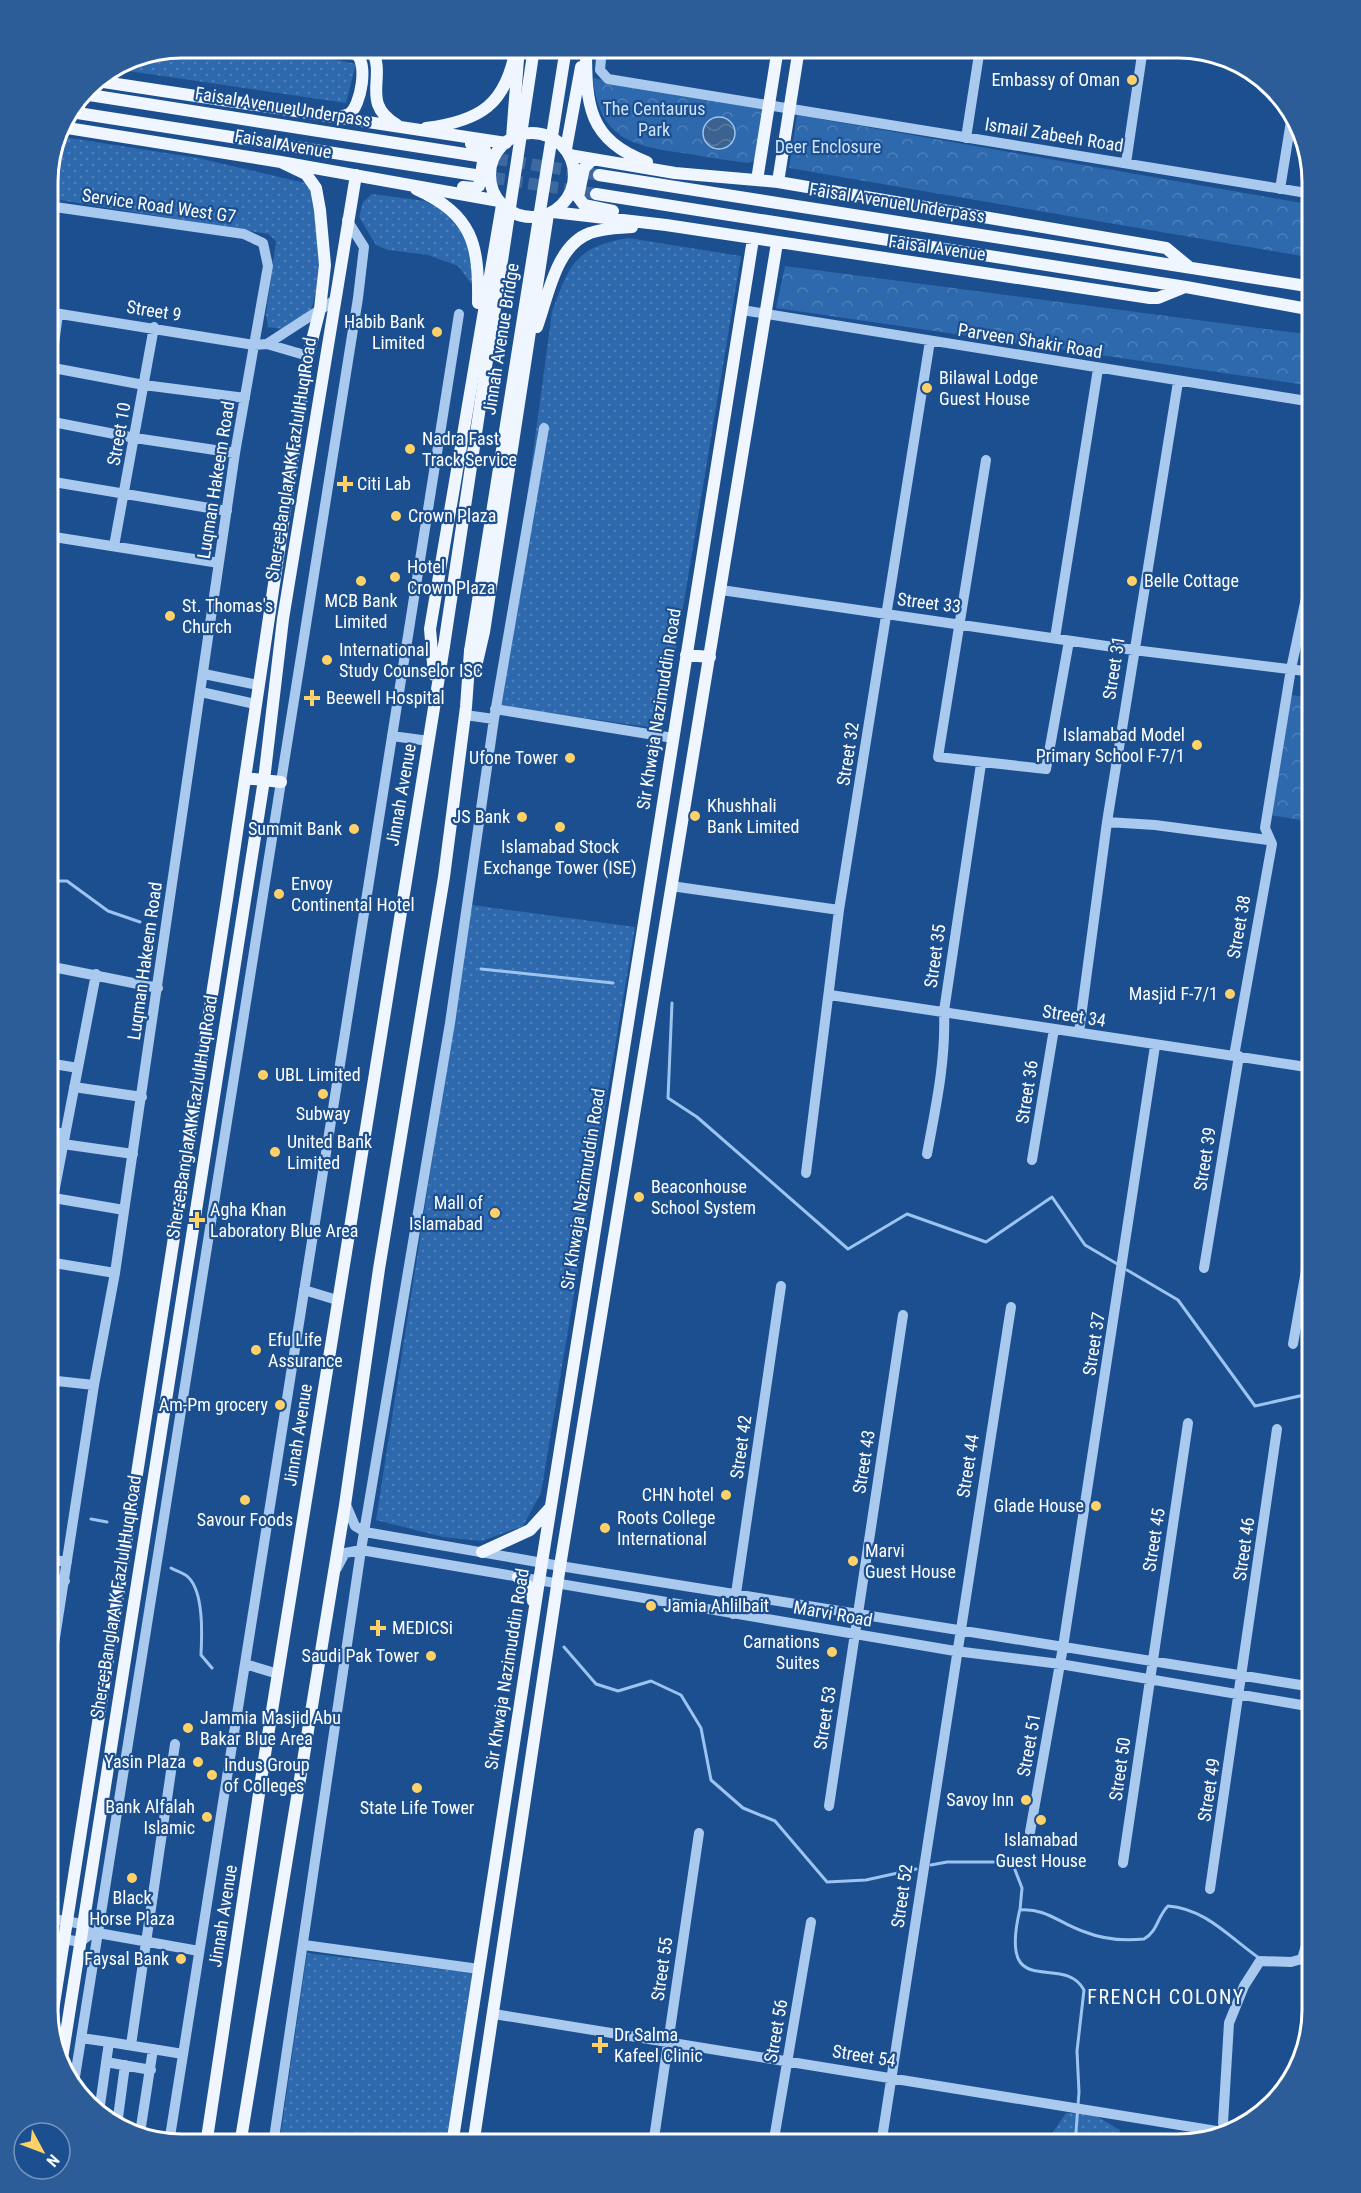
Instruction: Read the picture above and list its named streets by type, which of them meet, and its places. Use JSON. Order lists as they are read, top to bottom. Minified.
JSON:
{"streets":{"main road":["Faisal Avenue Underpass","Faisal Avenue","Jinnah Avenue Bridge","Sher-e-Bangla A K Fazlul Huq Road","Sir Khwaja Nazimuddin Road","Jinnah Avenue"],"street":["Ismail Zabeeh Road","Service Road West G7","Street 9","Parveen Shakir Road","Street 10","Luqman Hakeem Road","Street 33","Street 31","Street 32","Street 38","Street 35","Street 34","Street 36","Street 39","Street 37","Street 42","Street 43","Street 44","Street 45","Street 46","Marvi Road","Street 53","Street 51","Street 50","Street 49","Street 52","Street 55","Street 56","Street 54"]},"crossings":[["Faisal Avenue Underpass","Faisal Avenue"],["Faisal Avenue","Sher-e-Bangla A K Fazlul Huq Road"],["Faisal Avenue","Sir Khwaja Nazimuddin Road"],["Service Road West G7","Luqman Hakeem Road"],["Street 9","Street 10"],["Street 9","Luqman Hakeem Road"],["Jinnah Avenue Bridge","Jinnah Avenue"],["Parveen Shakir Road","Street 31"],["Parveen Shakir Road","Sir Khwaja Nazimuddin Road"],["Parveen Shakir Road","Street 32"],["Street 33","Street 31"],["Street 33","Sir Khwaja Nazimuddin Road"],["Street 33","Street 32"],["Street 31","Street 34"],["Sir Khwaja Nazimuddin Road","Marvi Road"],["Sir Khwaja Nazimuddin Road","Street 54"],["Street 32","Street 34"],["Street 38","Street 34"],["Street 38","Street 39"],["Street 35","Street 34"],["Street 34","Street 36"],["Street 34","Street 39"],["Street 34","Street 37"],["Street 37","Marvi Road"],["Street 37","Street 51"],["Street 42","Marvi Road"],["Street 43","Marvi Road"],["Street 43","Street 53"],["Street 44","Marvi Road"],["Street 44","Street 52"],["Street 45","Marvi Road"],["Street 45","Street 50"],["Street 46","Marvi Road"],["Street 46","Street 49"],["Marvi Road","Street 53"],["Marvi Road","Street 51"],["Marvi Road","Street 50"],["Marvi Road","Street 49"],["Marvi Road","Street 52"],["Street 52","Street 54"],["Street 55","Street 54"],["Street 56","Street 54"]],"districts":["FRENCH COLONY"],"parks":["The Centaurus Park","Deer Enclosure"],"places":{"other":["Embassy of Oman","Habib Bank Limited","Bilawal Lodge Guest House","Nadra Fast Track Service","Crown Plaza","Hotel Crown Plaza","MCB Bank Limited","Belle Cottage","St. Thomas's Church","International Study Counselor ISC","Islamabad Model Primary School F-7/1","Ufone Tower","Khushhali Bank Limited","JS Bank","Islamabad Stock Exchange Tower (ISE)","Summit Bank","Envoy Continental Hotel","Masjid F-7/1","UBL Limited","Subway","United Bank Limited","Beaconhouse School System","Mall of Islamabad","Efu Life Assurance","Am-Pm grocery","CHN hotel","Savour Foods","Glade House","Roots College International","Marvi Guest House","Jamia Ahlilbait","Carnations Suites","Saudi Pak Tower","Jammia Masjid Abu Bakar Blue Area","Yasin Plaza","Indus Group of Colleges","State Life Tower","Savoy Inn","Bank Alfalah Islamic","Islamabad Guest House","Black Horse Plaza","Faysal Bank"],"health":["Citi Lab","Beewell Hospital","Agha Khan Laboratory Blue Area","MEDICSi","Dr Salma Kafeel Clinic"]},"north":"bottom right"}
